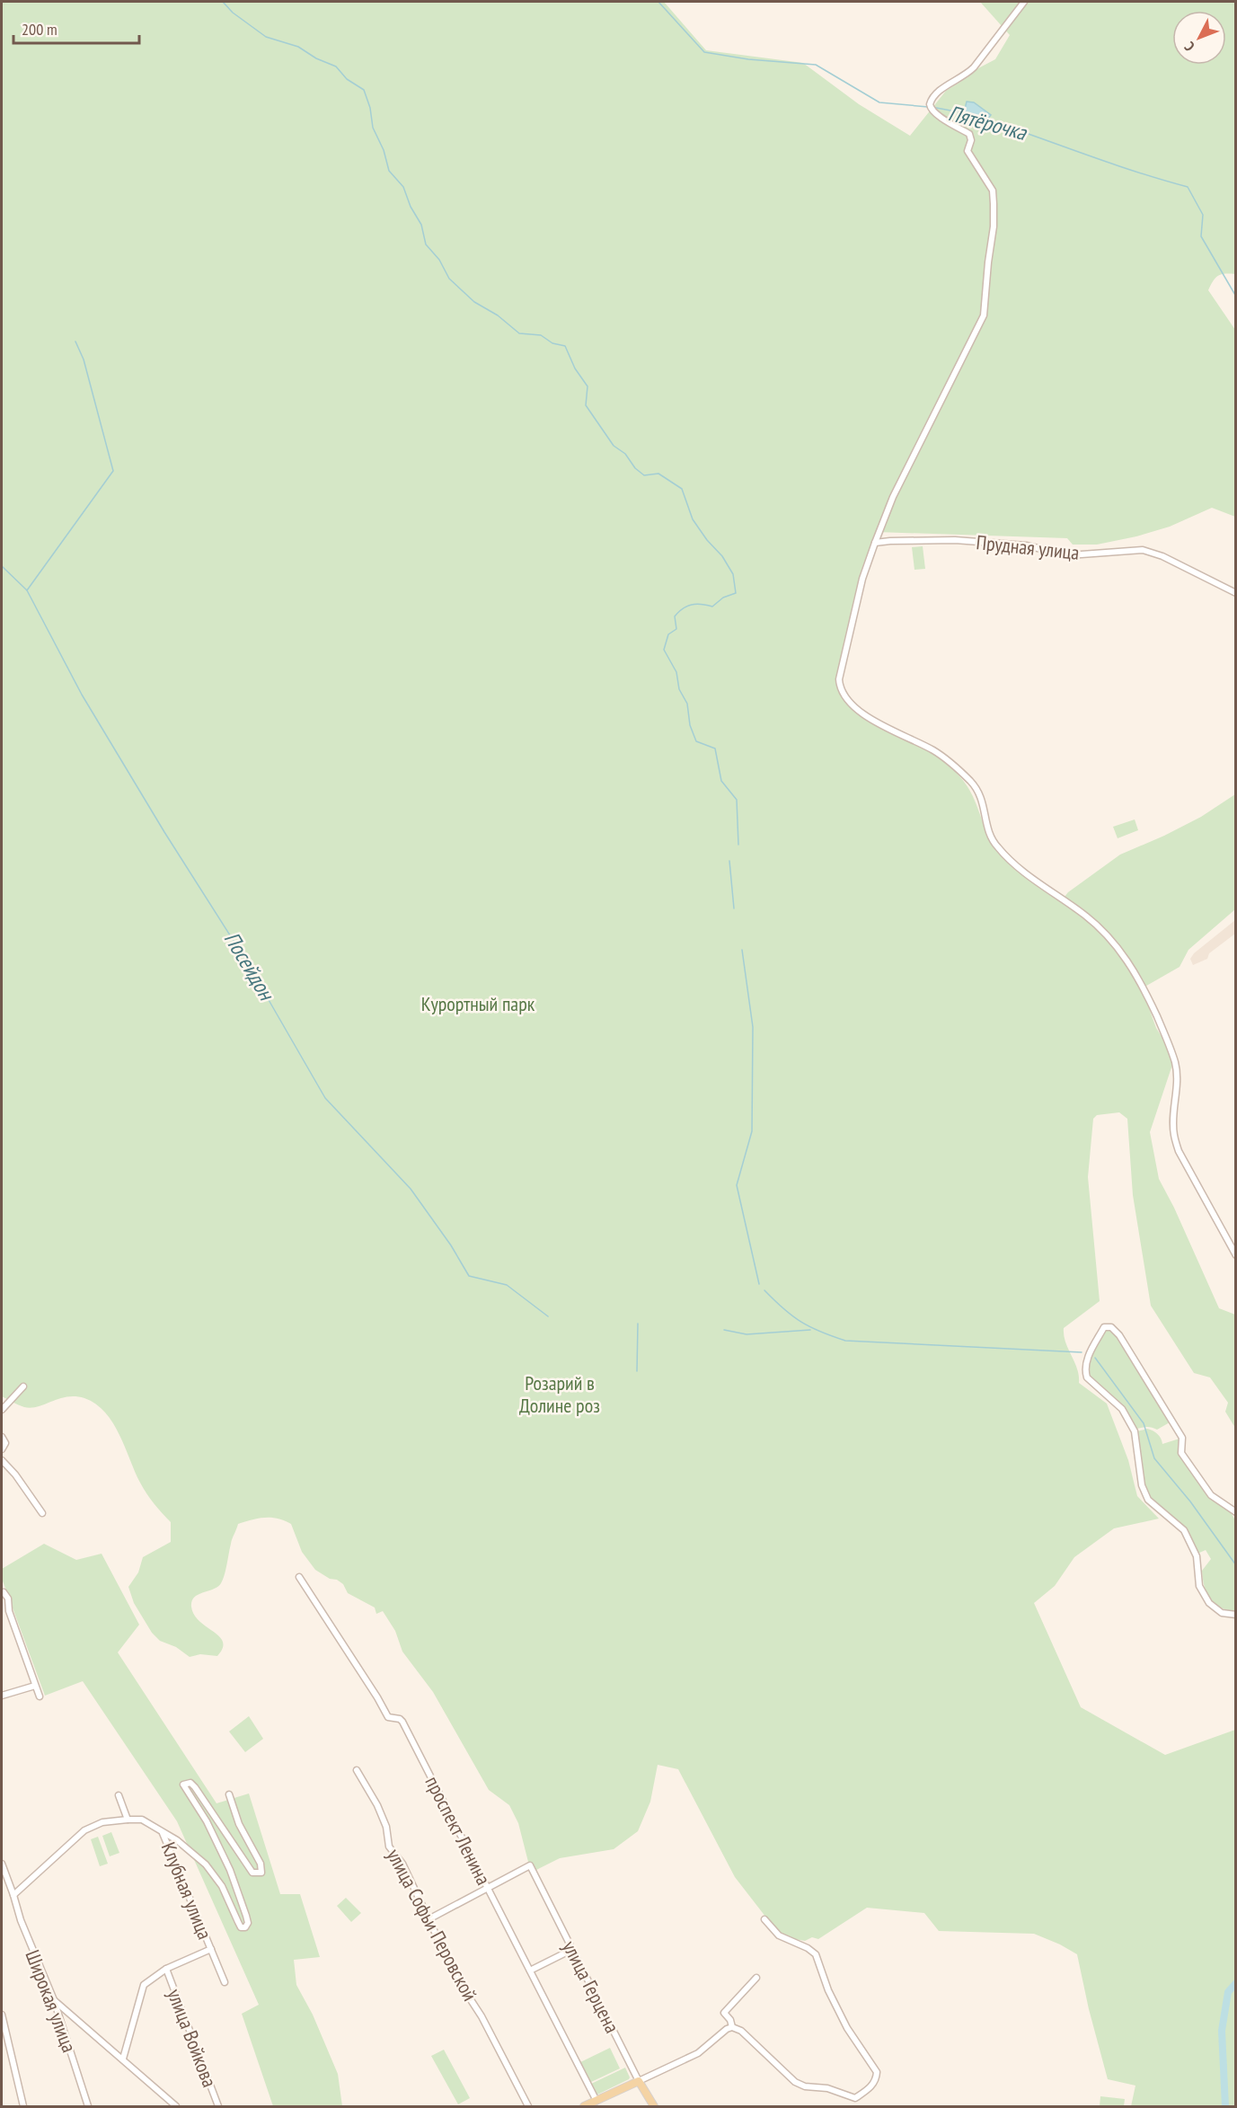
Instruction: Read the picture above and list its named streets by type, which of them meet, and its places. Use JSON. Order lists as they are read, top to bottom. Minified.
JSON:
{"streets":{"main road":["улица Герцена"],"street":["Прудная улица","проспект Ленина","Клубная улица","улица Софьи Перовской","Широкая улица","улица Войкова"]},"crossings":[["проспект Ленина","улица Герцена"]],"water":["Пятёрочка","Посейдон"],"parks":["Курортный парк","Розарий в Долине роз"],"scale_bar":"200 m","north":"bottom left"}
